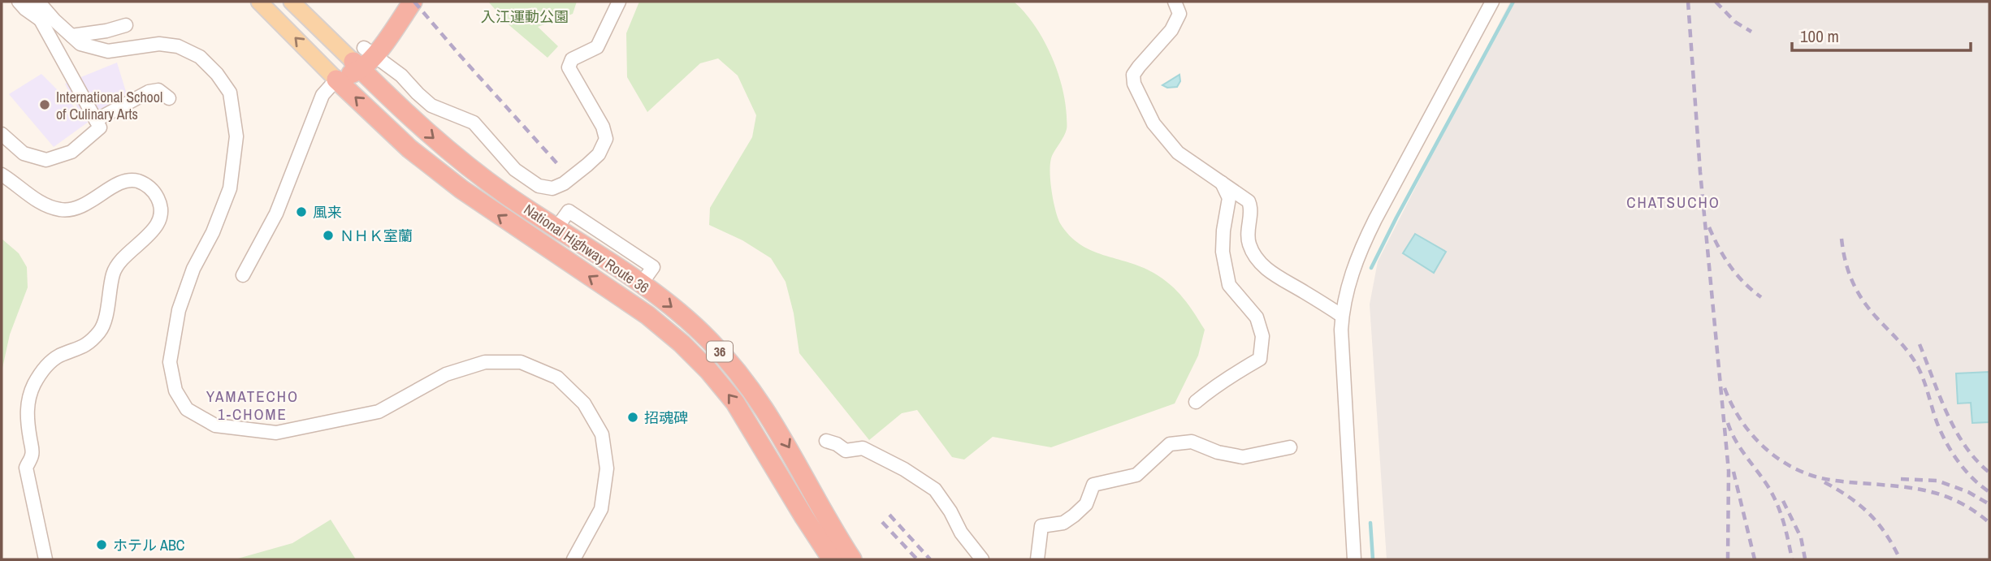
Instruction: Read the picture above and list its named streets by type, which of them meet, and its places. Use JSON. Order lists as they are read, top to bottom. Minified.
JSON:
{"streets":{"highway":["National Highway Route 36","36"]},"crossings":[["National Highway Route 36","36"]],"districts":["CHATSUCHO","YAMATECHO 1-CHOME"],"parks":["入江運動公園"],"places":["International School of Culinary Arts","風来","ＮＨＫ室蘭","招魂碑","ホテル ABC"],"scale_bar":"100 m"}
